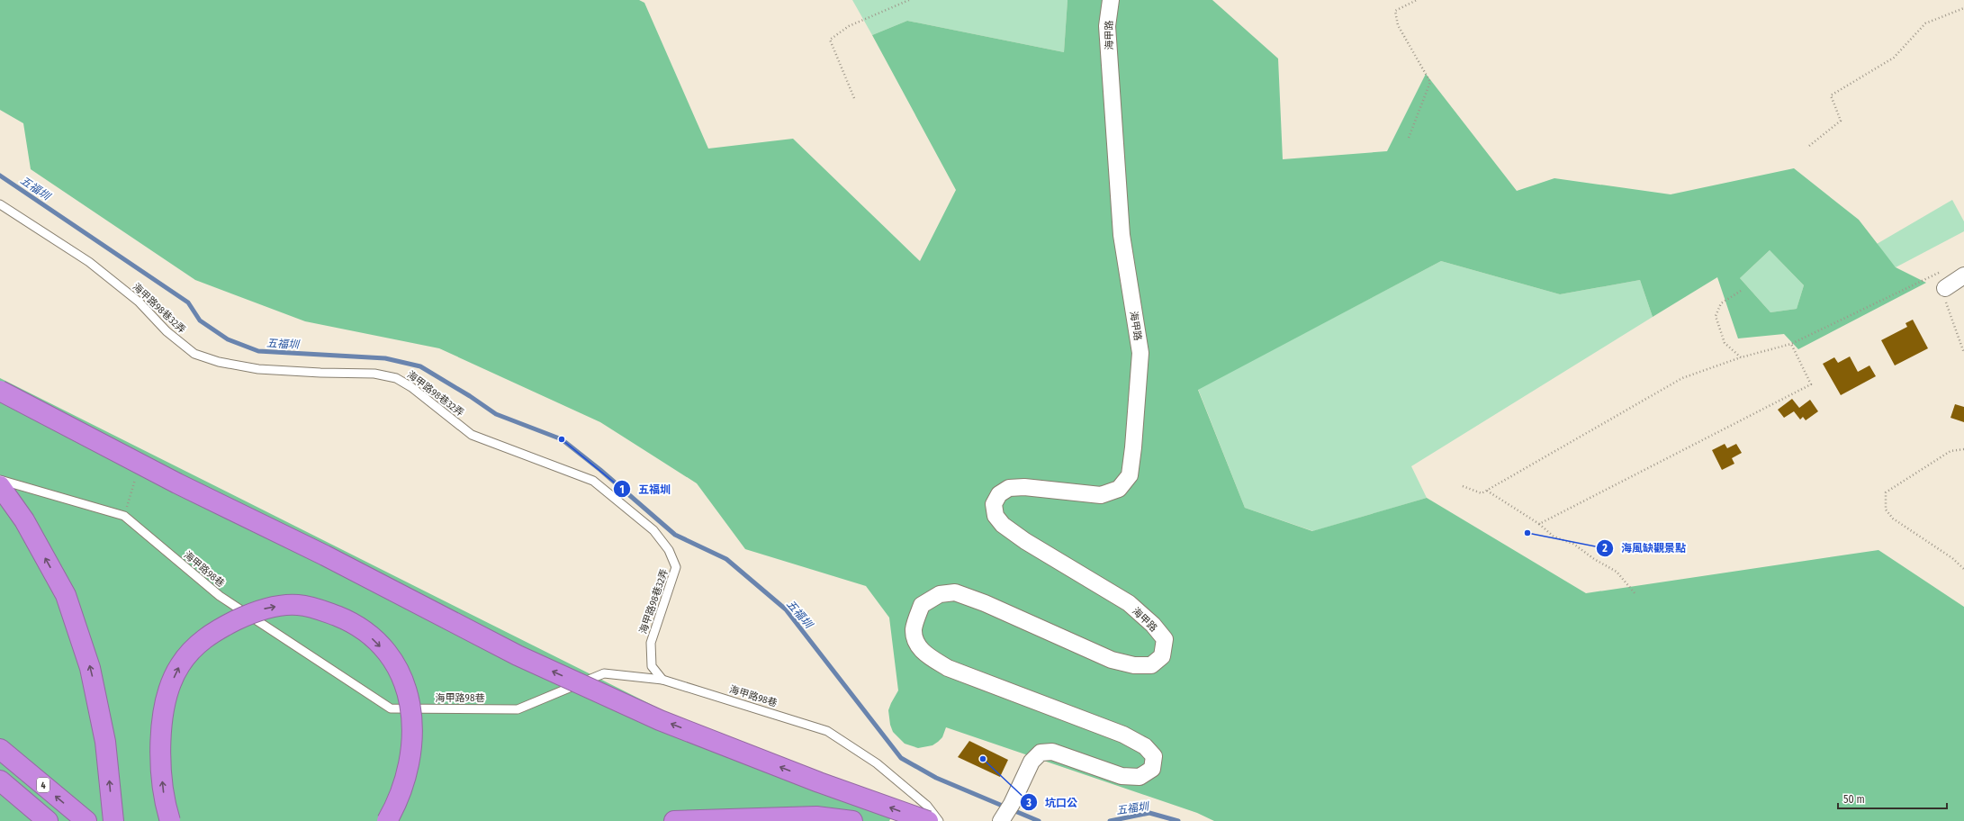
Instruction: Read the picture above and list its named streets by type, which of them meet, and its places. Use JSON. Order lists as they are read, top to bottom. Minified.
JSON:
{"streets":{"highway":["4"],"street":["海甲路"],"lane":["海甲路98巷32弄","海甲路98巷"]},"crossings":[["海甲路98巷32弄","海甲路98巷"]],"water":["五福圳"],"places":["五福圳","海風缺觀景點","坑口公"],"scale_bar":"50 m"}
